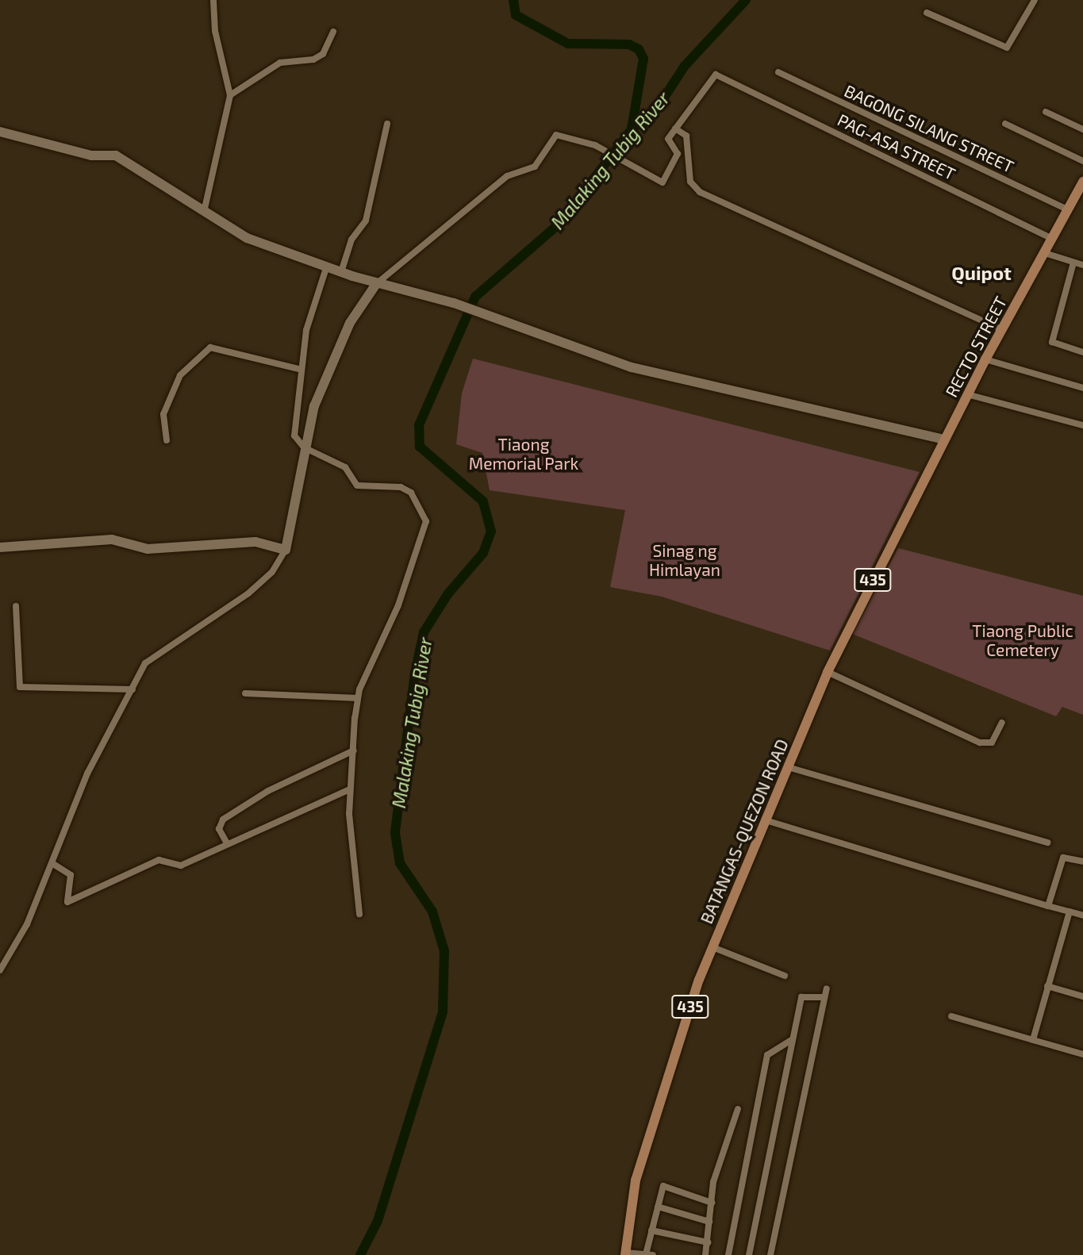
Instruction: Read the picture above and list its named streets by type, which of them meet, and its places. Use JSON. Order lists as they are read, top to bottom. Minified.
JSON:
{"streets":{"main road":["RECTO STREET","435","BATANGAS-QUEZON ROAD"],"street":["BAGONG SILANG STREET","PAG-ASA STREET"]},"crossings":[["BAGONG SILANG STREET","RECTO STREET"],["PAG-ASA STREET","RECTO STREET"],["RECTO STREET","BATANGAS-QUEZON ROAD"]],"districts":["Quipot"],"water":["Malaking Tubig River"],"parks":["Tiaong Memorial Park","Sinag ng Himlayan","Tiaong Public Cemetery"]}
